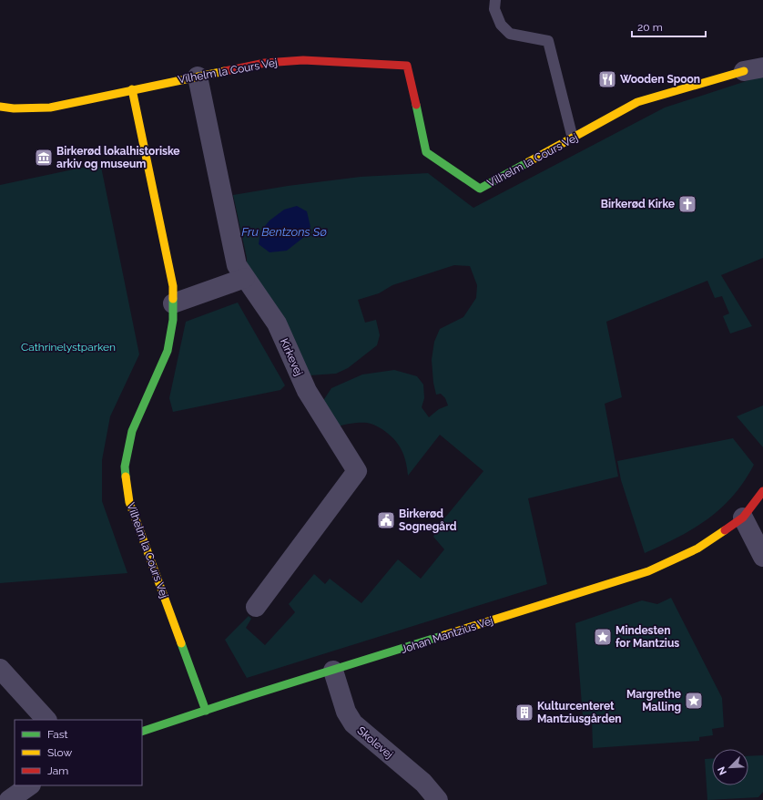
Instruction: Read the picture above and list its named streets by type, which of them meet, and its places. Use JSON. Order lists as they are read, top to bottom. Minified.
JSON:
{"streets":{"street":["Vilhelm la Cours Vej","Kirkevej","Johan Mantzius Vej","Skolevej"]},"crossings":[["Vilhelm la Cours Vej","Kirkevej"],["Vilhelm la Cours Vej","Johan Mantzius Vej"],["Johan Mantzius Vej","Skolevej"]],"water":["Fru Bentzons Sø"],"parks":["Cathrinelystparken"],"places":{"restaurant":["Wooden Spoon"],"museum":["Birkerød lokalhistoriske arkiv og museum"],"church":["Birkerød Kirke"],"public building":["Birkerød Sognegård"],"place":["Mindesten for Mantzius","Margrethe Malling"],"building":["Kulturcenteret Mantziusgården"]},"legend":["Fast","Slow","Jam"],"scale_bar":"20 m","north":"bottom left"}
